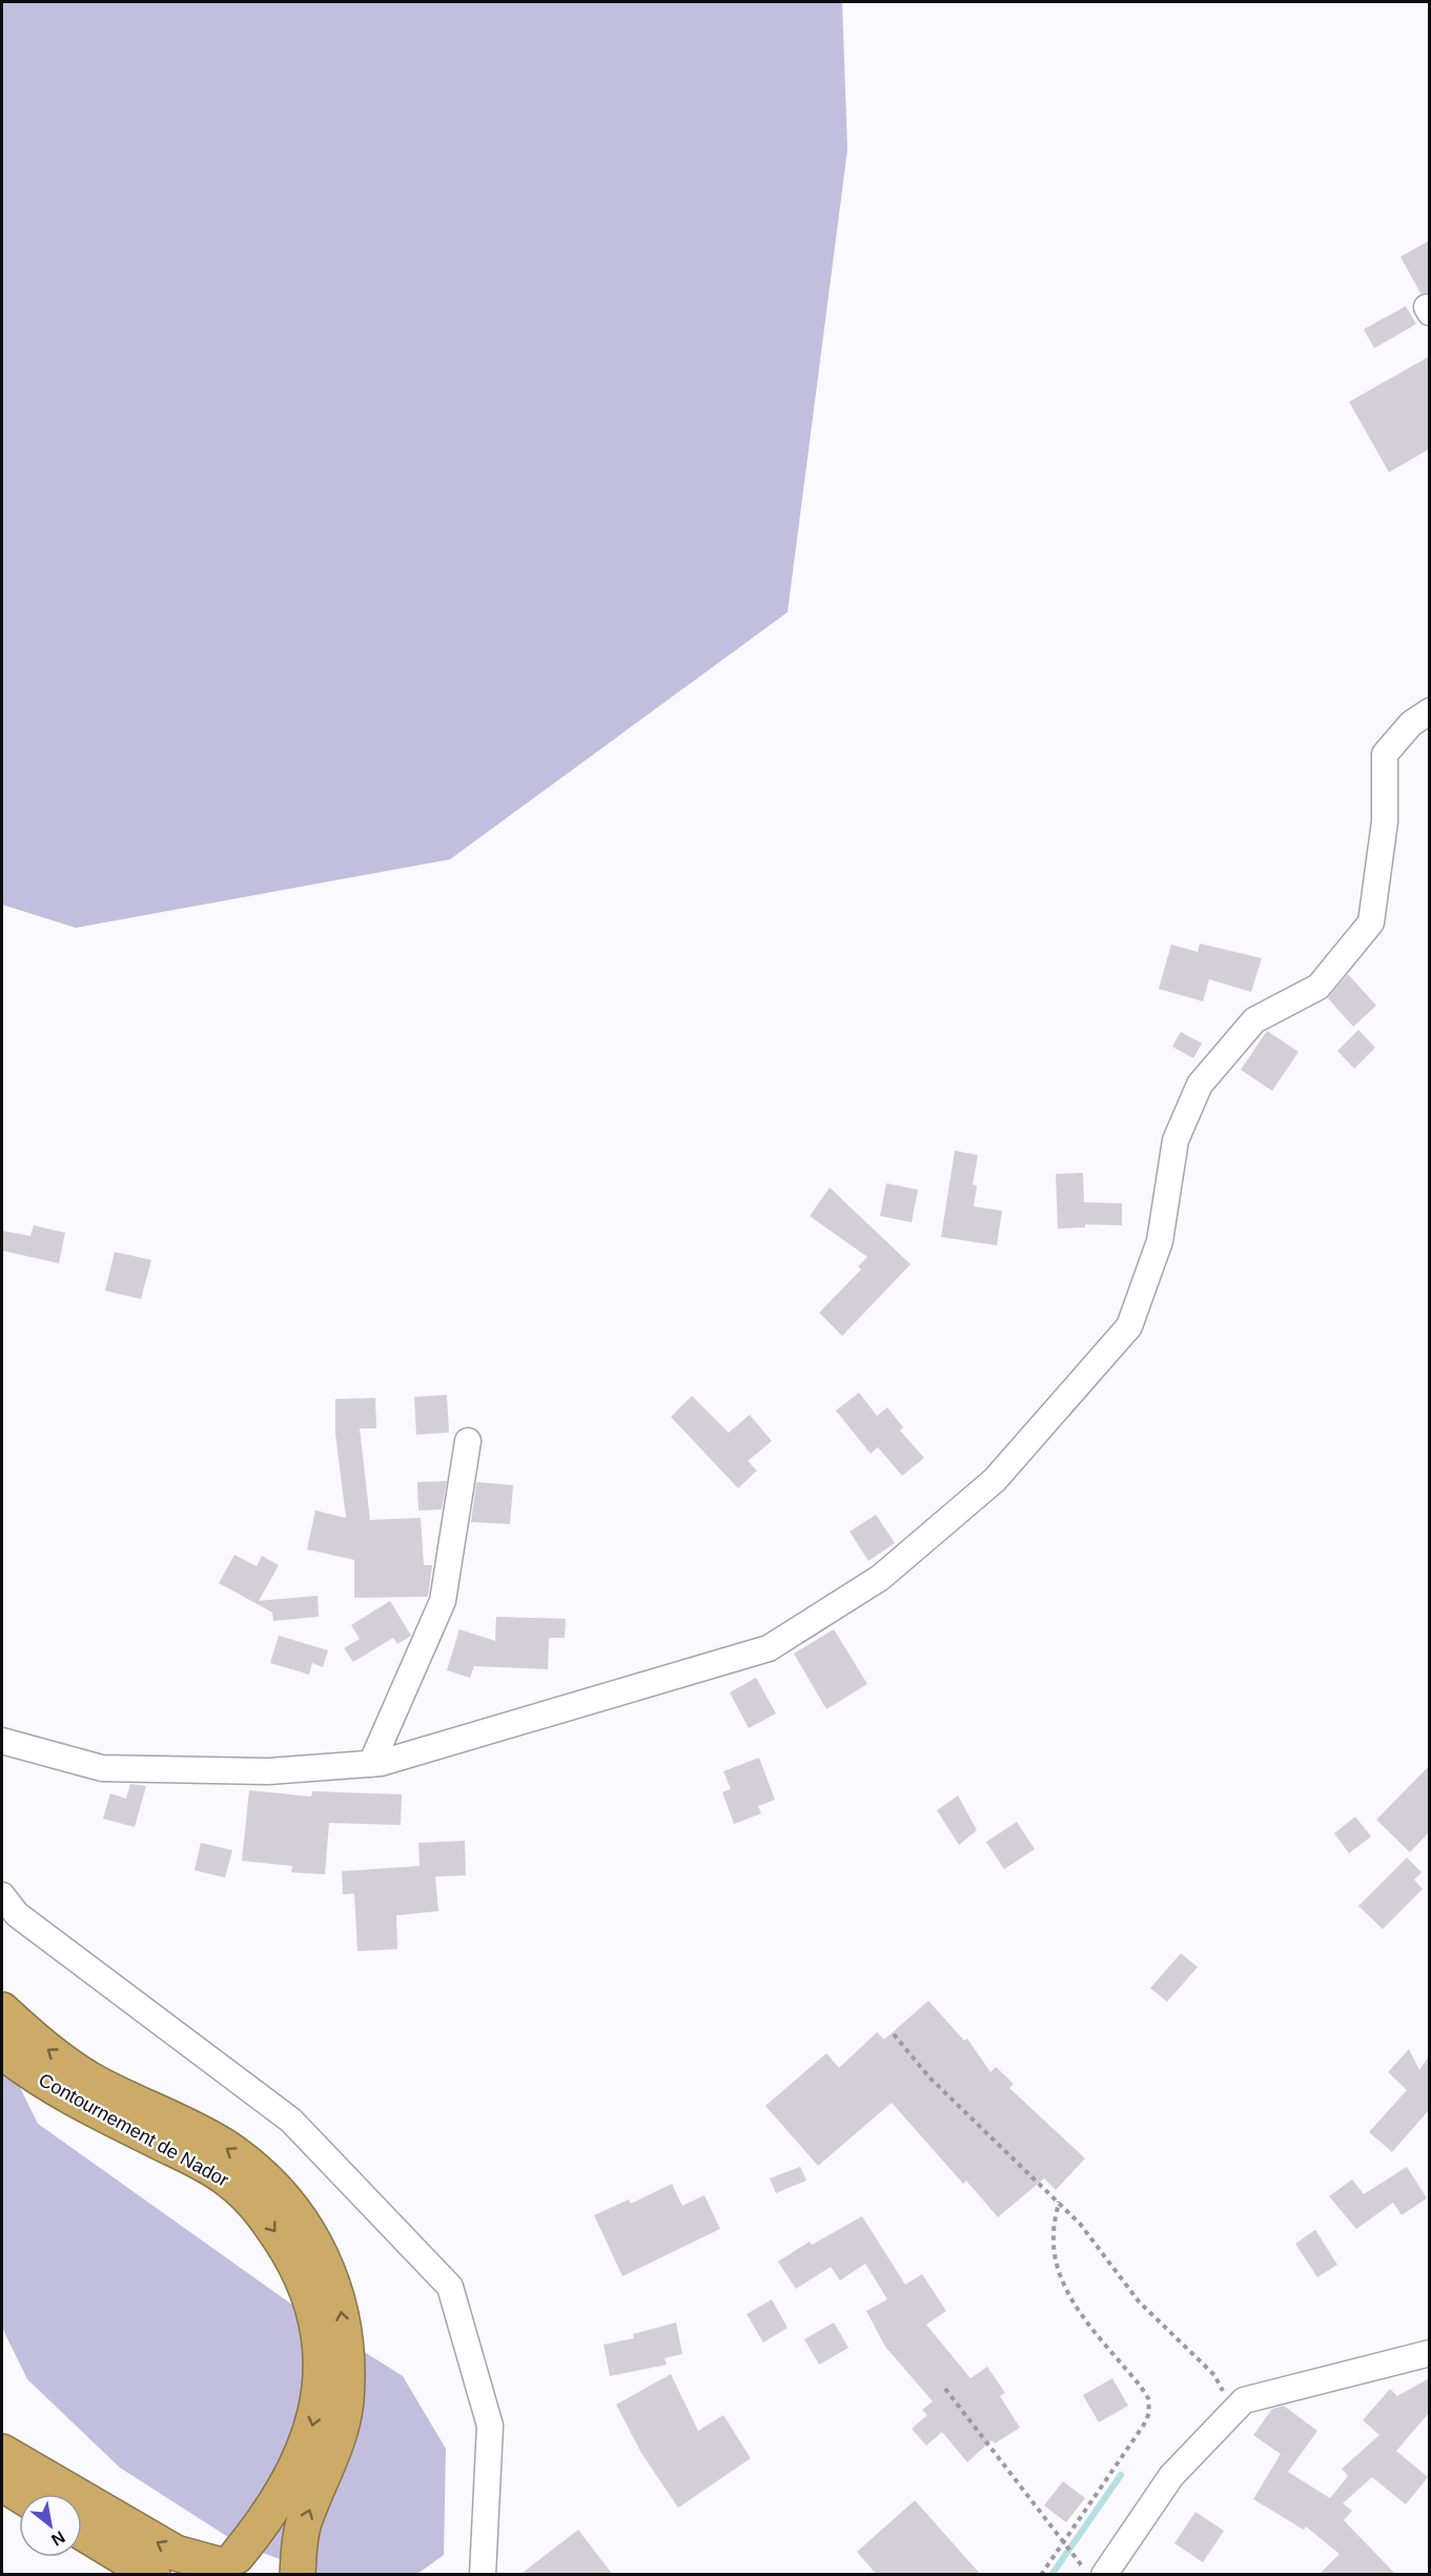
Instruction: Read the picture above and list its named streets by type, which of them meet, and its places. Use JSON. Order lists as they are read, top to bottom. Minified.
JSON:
{"streets":{"highway":["Contournement de Nador"]},"north":"bottom right"}
